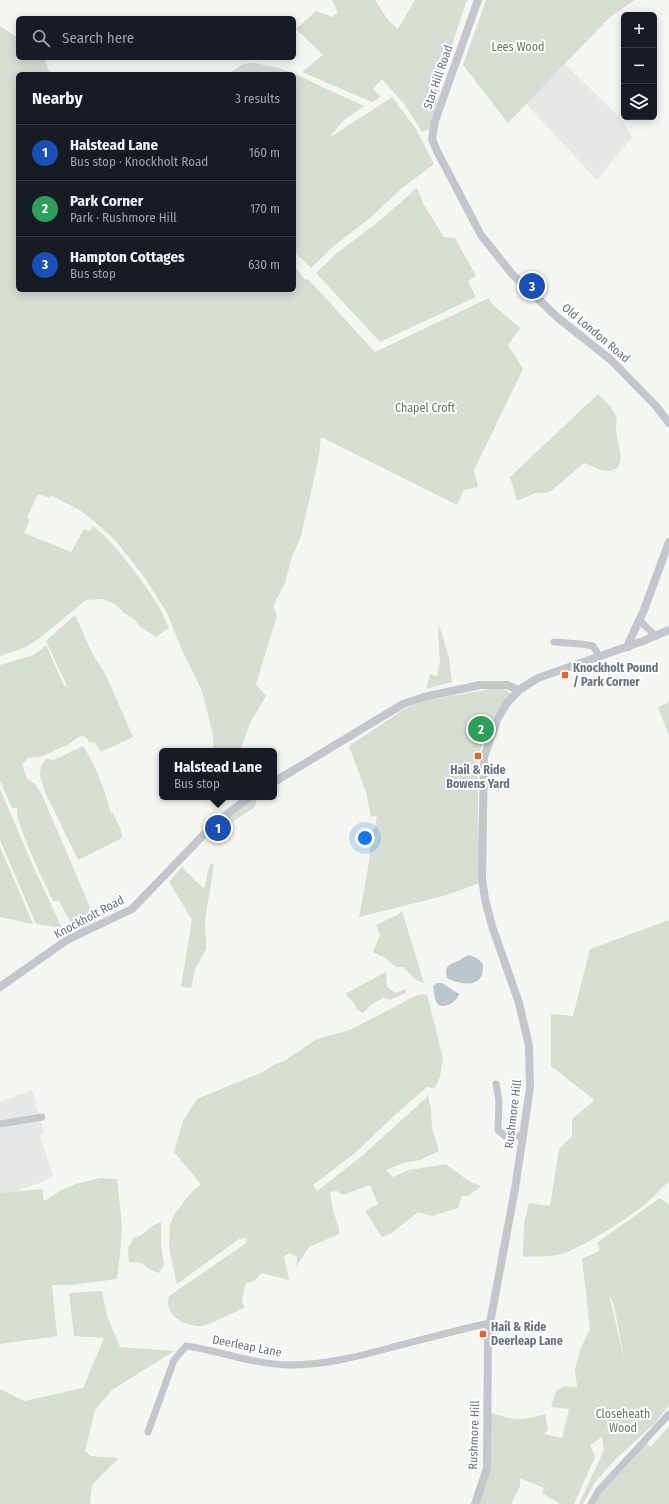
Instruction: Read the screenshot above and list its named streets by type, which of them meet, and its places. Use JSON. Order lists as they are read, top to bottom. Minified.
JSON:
{"streets":{"street":["Star Hill Road","Old London Road","Knockholt Road","Rushmore Hill","Deerleap Lane"]},"crossings":[["Star Hill Road","Old London Road"],["Rushmore Hill","Deerleap Lane"]],"parks":["Lees Wood","Chapel Croft","Closeheath Wood"],"places":{"transit":["Knockholt Pound / Park Corner","Hail & Ride Bowens Yard","Hail & Ride Deerleap Lane"]},"page":{"map_buttons":["+","−"],"search":"Search here","heading":["Nearby","3 results"],"list":[{"mark":"1","name":"Halstead Lane","note":"Bus stop · Knockholt Road","value":"160 m"},{"mark":"2","name":"Park Corner","note":"Park · Rushmore Hill","value":"170 m"},{"mark":"3","name":"Hampton Cottages","note":"Bus stop","value":"630 m"}],"pins":["3","2","1"],"popup":["Halstead Lane","Bus stop"]}}
